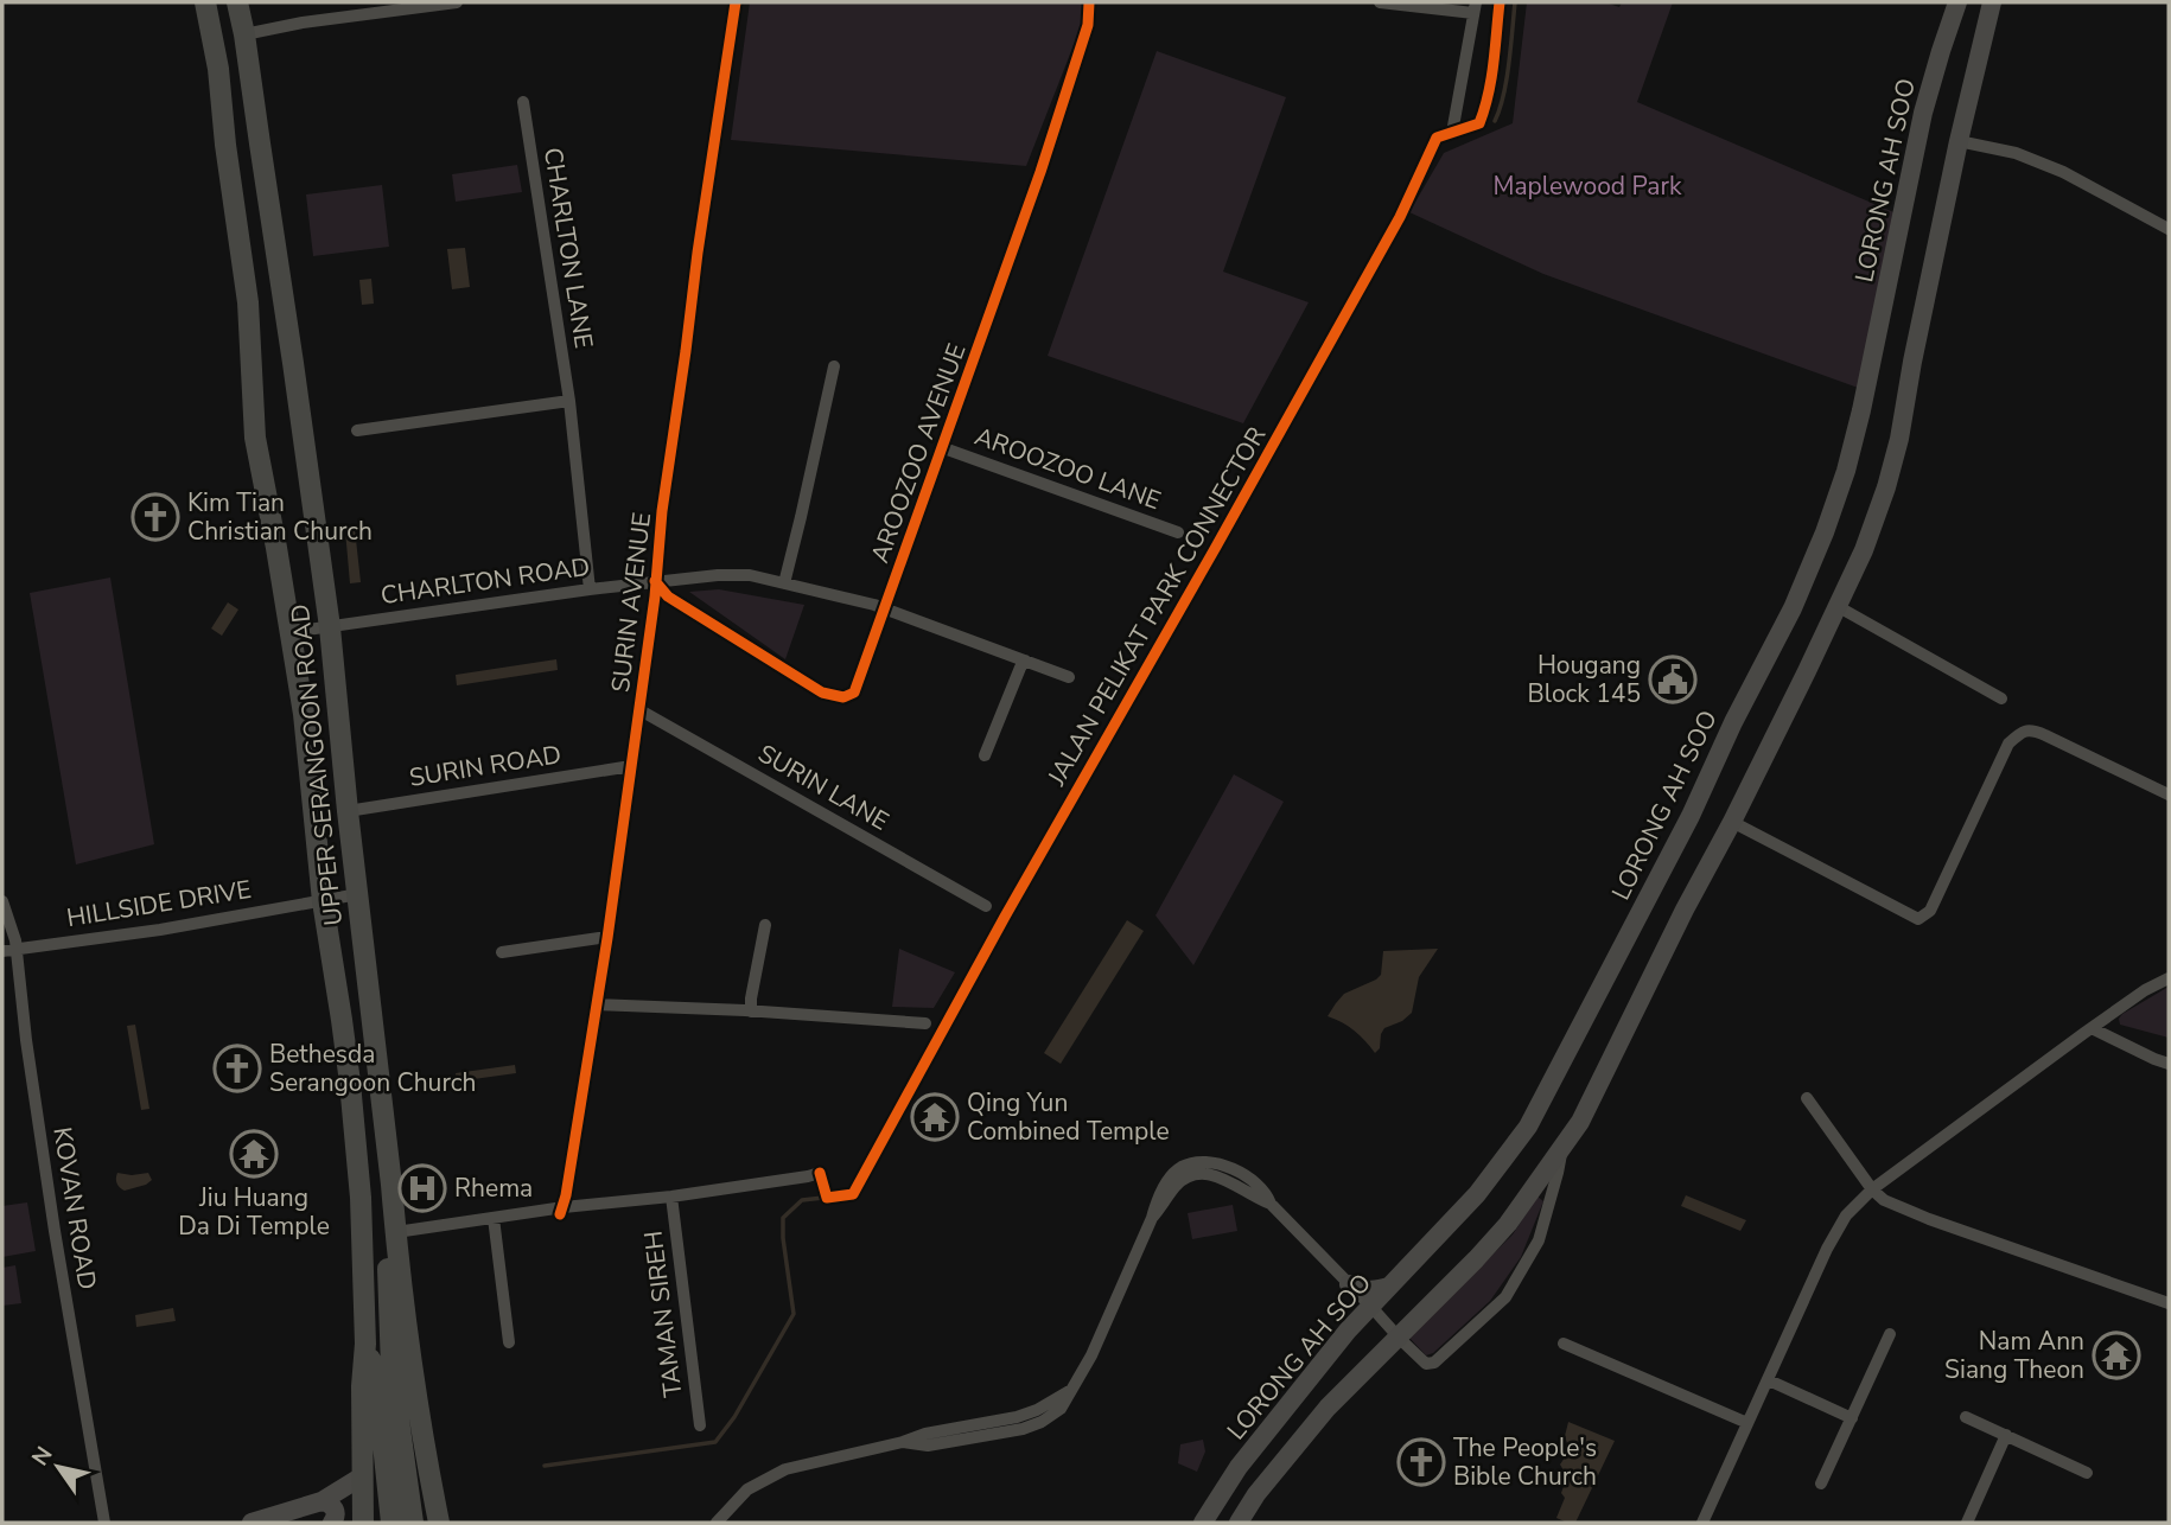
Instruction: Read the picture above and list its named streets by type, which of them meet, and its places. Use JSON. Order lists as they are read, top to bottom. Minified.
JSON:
{"streets":{"main road":["LORONG AH SOO","UPPER SERANGOON ROAD"],"street":["CHARLTON LANE","AROOZOO AVENUE","AROOZOO LANE","CHARLTON ROAD","SURIN AVENUE","SURIN ROAD","SURIN LANE","HILLSIDE DRIVE","KOVAN ROAD","TAMAN SIREH"],"cycle path":["JALAN PELIKAT PARK CONNECTOR"]},"crossings":[["CHARLTON LANE","CHARLTON ROAD"],["AROOZOO AVENUE","AROOZOO LANE"],["AROOZOO AVENUE","CHARLTON ROAD"],["AROOZOO AVENUE","SURIN AVENUE"],["CHARLTON ROAD","SURIN AVENUE"],["CHARLTON ROAD","UPPER SERANGOON ROAD"],["SURIN AVENUE","SURIN ROAD"],["SURIN AVENUE","SURIN LANE"],["UPPER SERANGOON ROAD","SURIN ROAD"],["UPPER SERANGOON ROAD","HILLSIDE DRIVE"],["HILLSIDE DRIVE","KOVAN ROAD"]],"parks":["Maplewood Park"],"places":{"church":["Kim Tian Christian Church","Bethesda Serangoon Church","The People's Bible Church"],"public building":["Hougang Block 145"],"temple":["Qing Yun Combined Temple","Jiu Huang Da Di Temple","Nam Ann Siang Theon"],"hospital":["Rhema"]},"north":"top left"}
